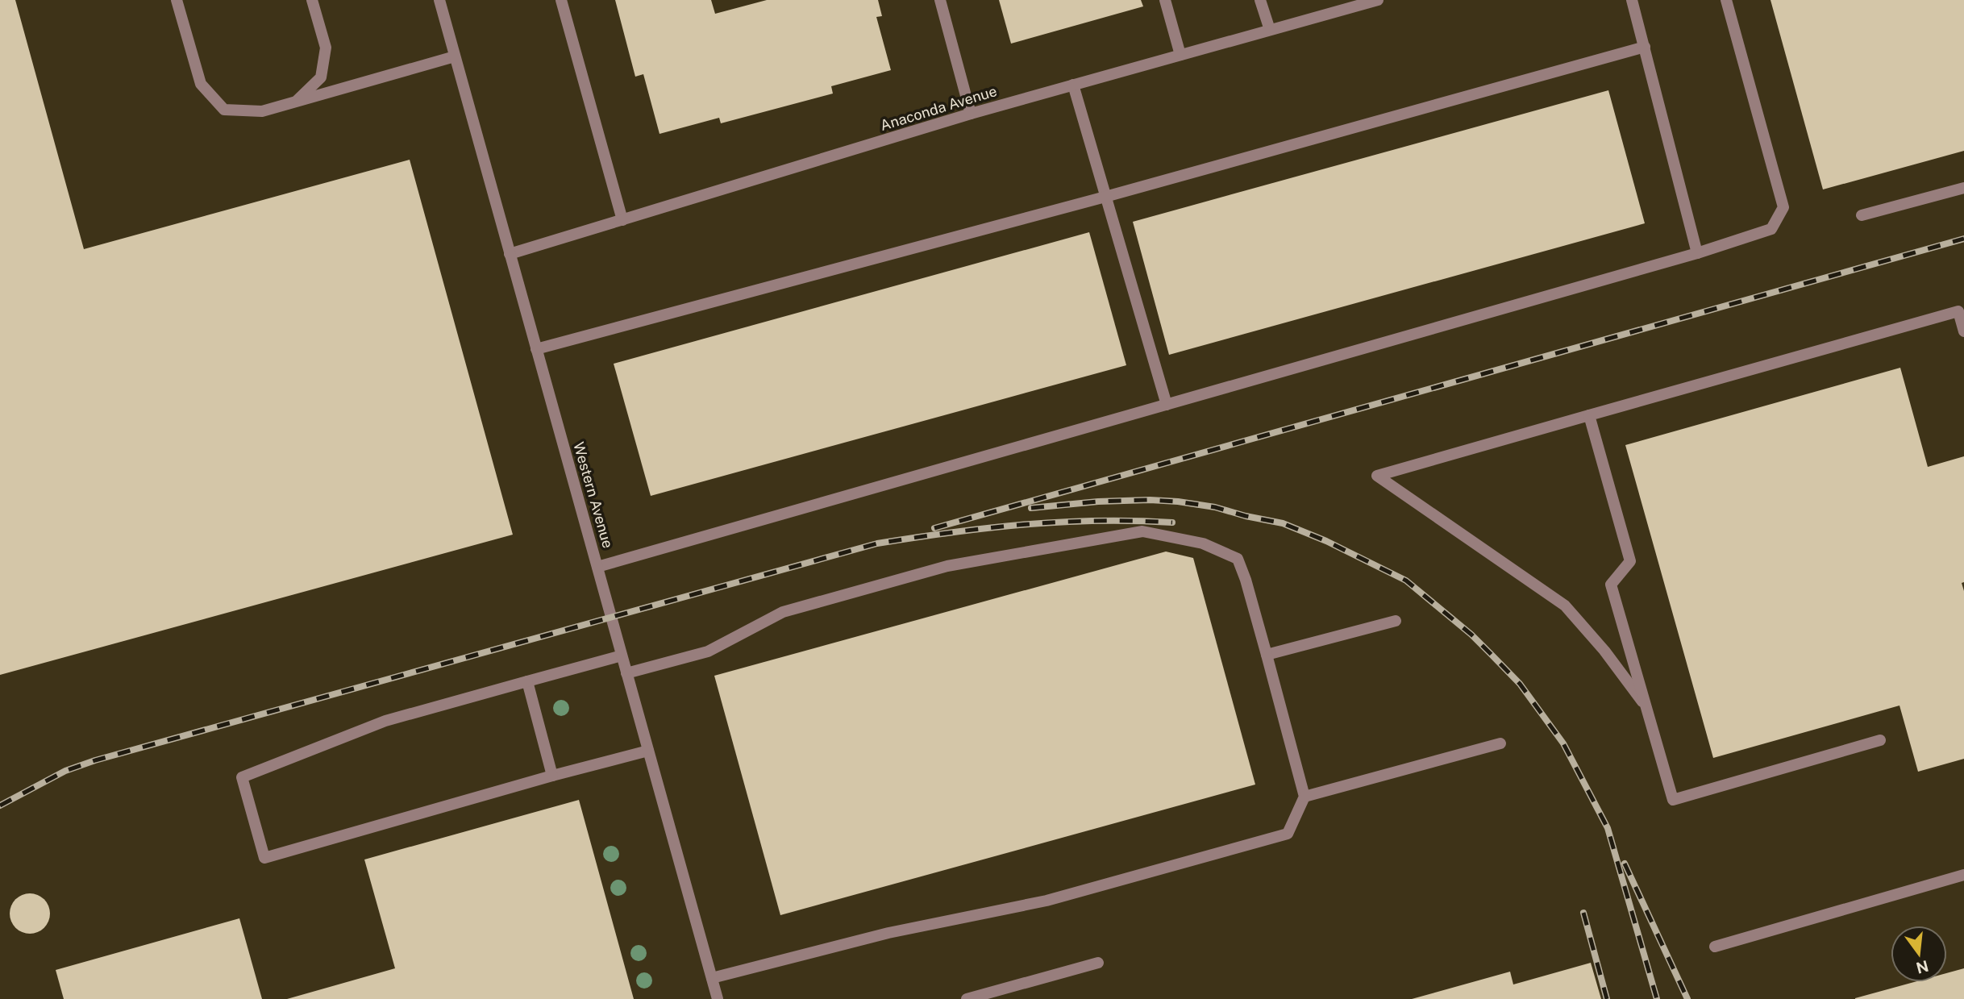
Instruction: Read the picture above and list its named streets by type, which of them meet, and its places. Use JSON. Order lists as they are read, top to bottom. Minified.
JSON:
{"streets":{"street":["Anaconda Avenue","Western Avenue"]},"crossings":[["Anaconda Avenue","Western Avenue"]],"north":"bottom"}
